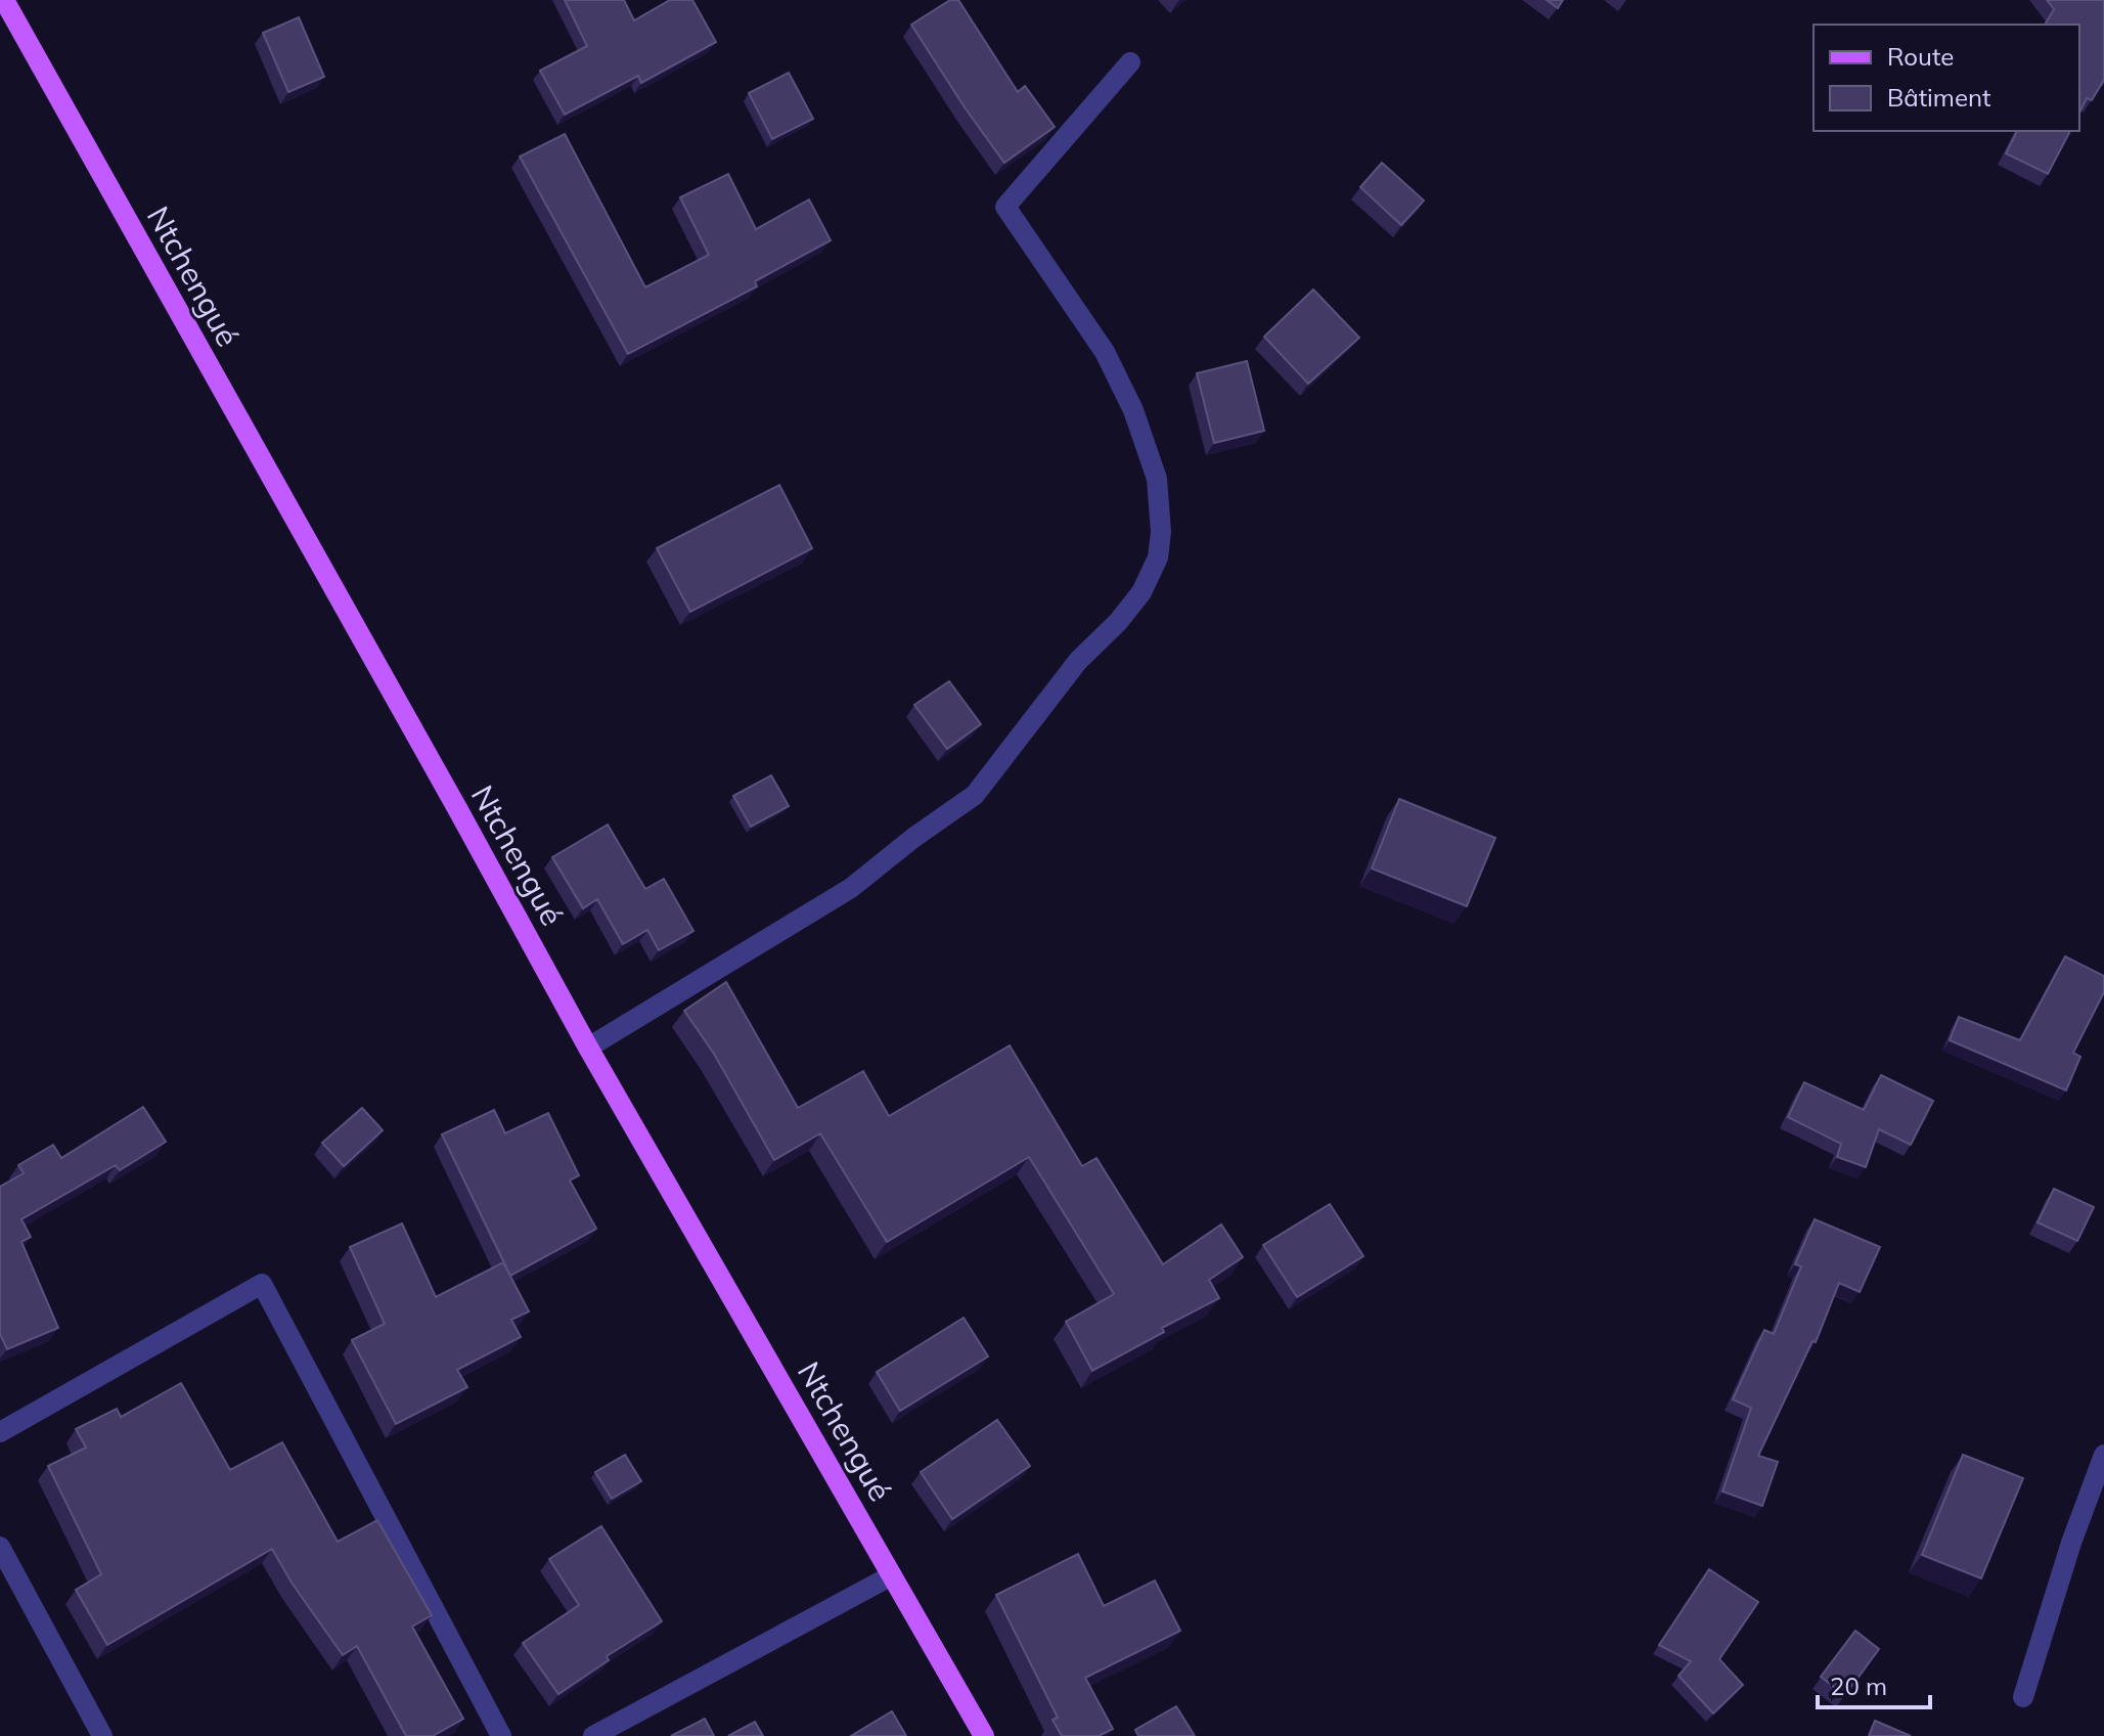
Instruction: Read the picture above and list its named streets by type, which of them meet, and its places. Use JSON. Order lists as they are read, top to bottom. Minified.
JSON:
{"streets":{"main road":["Ntchengué"]},"legend":["Route","Bâtiment"],"scale_bar":"20 m"}
